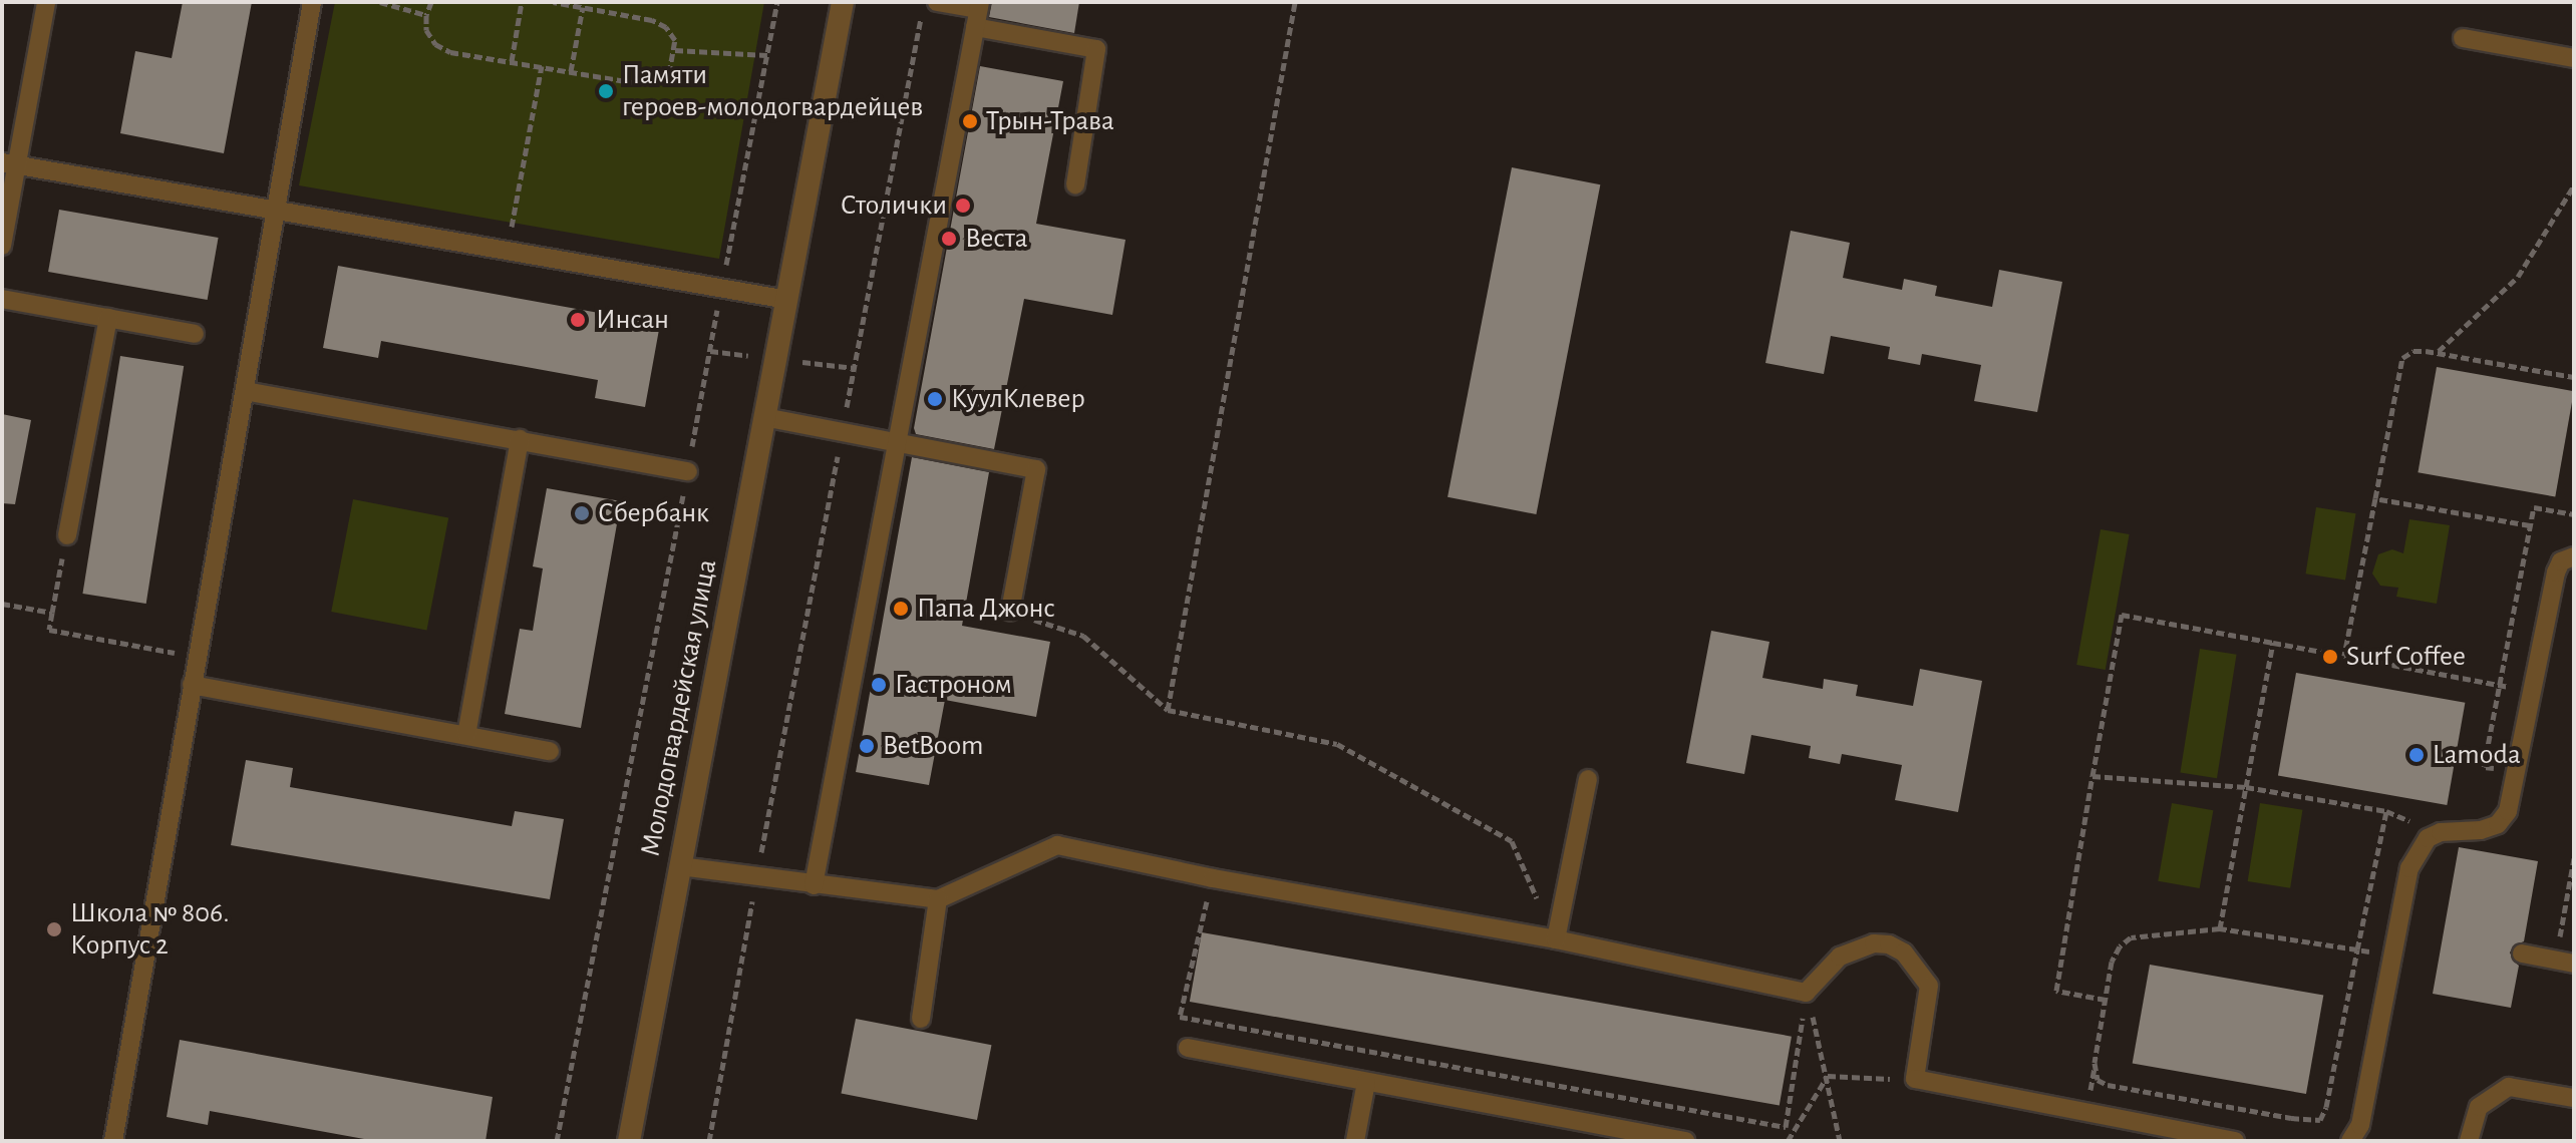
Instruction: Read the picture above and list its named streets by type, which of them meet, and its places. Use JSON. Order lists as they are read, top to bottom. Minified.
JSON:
{"streets":{"street":["Молодогвардейская улица"]},"places":["Памяти героев-молодогвардейцев","Трын-Трава","Столички","Веста","Инсан","КуулКлевер","Сбербанк","Папа Джонс","Surf Coffee","Гастроном","BetBoom","Lamoda","Школа № 806. Корпус 2"]}
